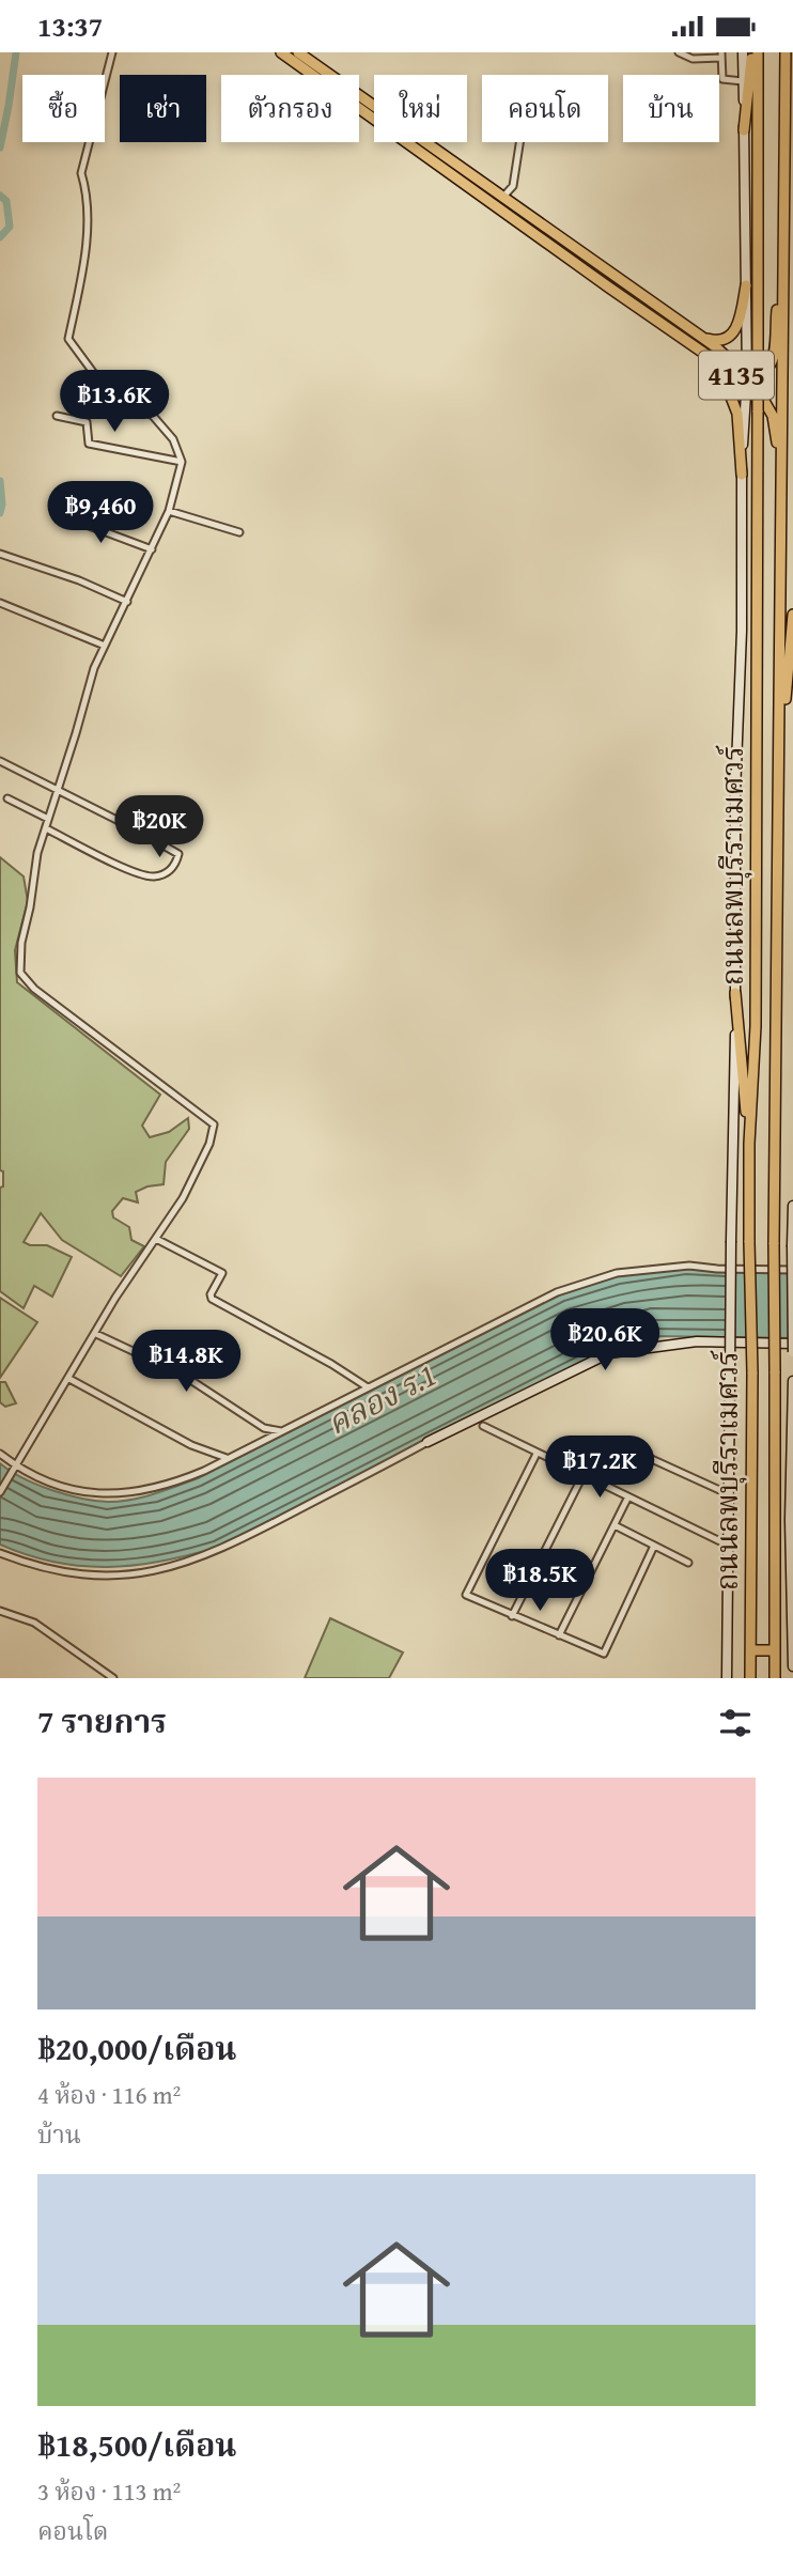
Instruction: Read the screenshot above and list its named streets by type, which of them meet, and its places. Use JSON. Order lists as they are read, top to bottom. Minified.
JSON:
{"streets":{"main road":["4135","ถนนลพบุรีราเมศวร์"]},"crossings":[["4135","ถนนลพบุรีราเมศวร์"]],"water":["คลอง ร.1"],"page":{"status":"13:37","chip":["ซื้อ","เช่า","ตัวกรอง","ใหม่","คอนโด","บ้าน"],"price":["฿13.6K","฿9,460","฿20K","฿20.6K","฿14.8K","฿17.2K","฿18.5K"],"heading":"7 รายการ","list":[{"name":"฿20,000/เดือน","note":"4 ห้อง · 116 m² · บ้าน"},{"name":"฿18,500/เดือน","note":"3 ห้อง · 113 m² · คอนโด"}]}}
